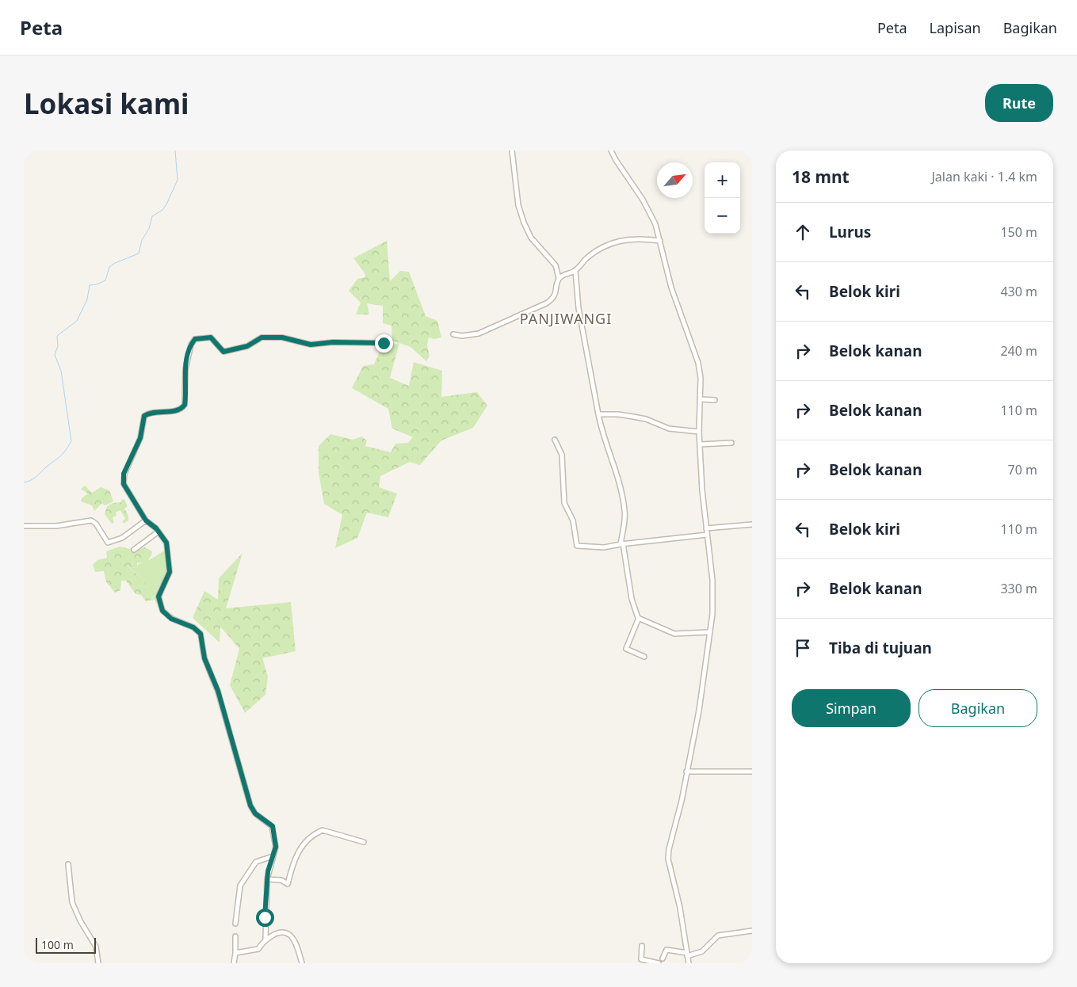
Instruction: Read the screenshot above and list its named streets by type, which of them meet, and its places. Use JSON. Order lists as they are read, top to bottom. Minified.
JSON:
{"districts":["PANJIWANGI"],"scale_bar":"100 m","north":"top right","page":{"header":"Peta","nav":["Peta","Lapisan","Bagikan"],"buttons":["Rute",["Simpan","Bagikan"]],"title":"Lokasi kami","heading":["18 mnt","Jalan kaki · 1.4 km"],"map_buttons":["+","−"],"list":[["Lurus","150 m"],["Belok kiri","430 m"],["Belok kanan","240 m"],["Belok kanan","110 m"],["Belok kanan","70 m"],["Belok kiri","110 m"],["Belok kanan","330 m"],"Tiba di tujuan"],"scale":"100 m"}}
